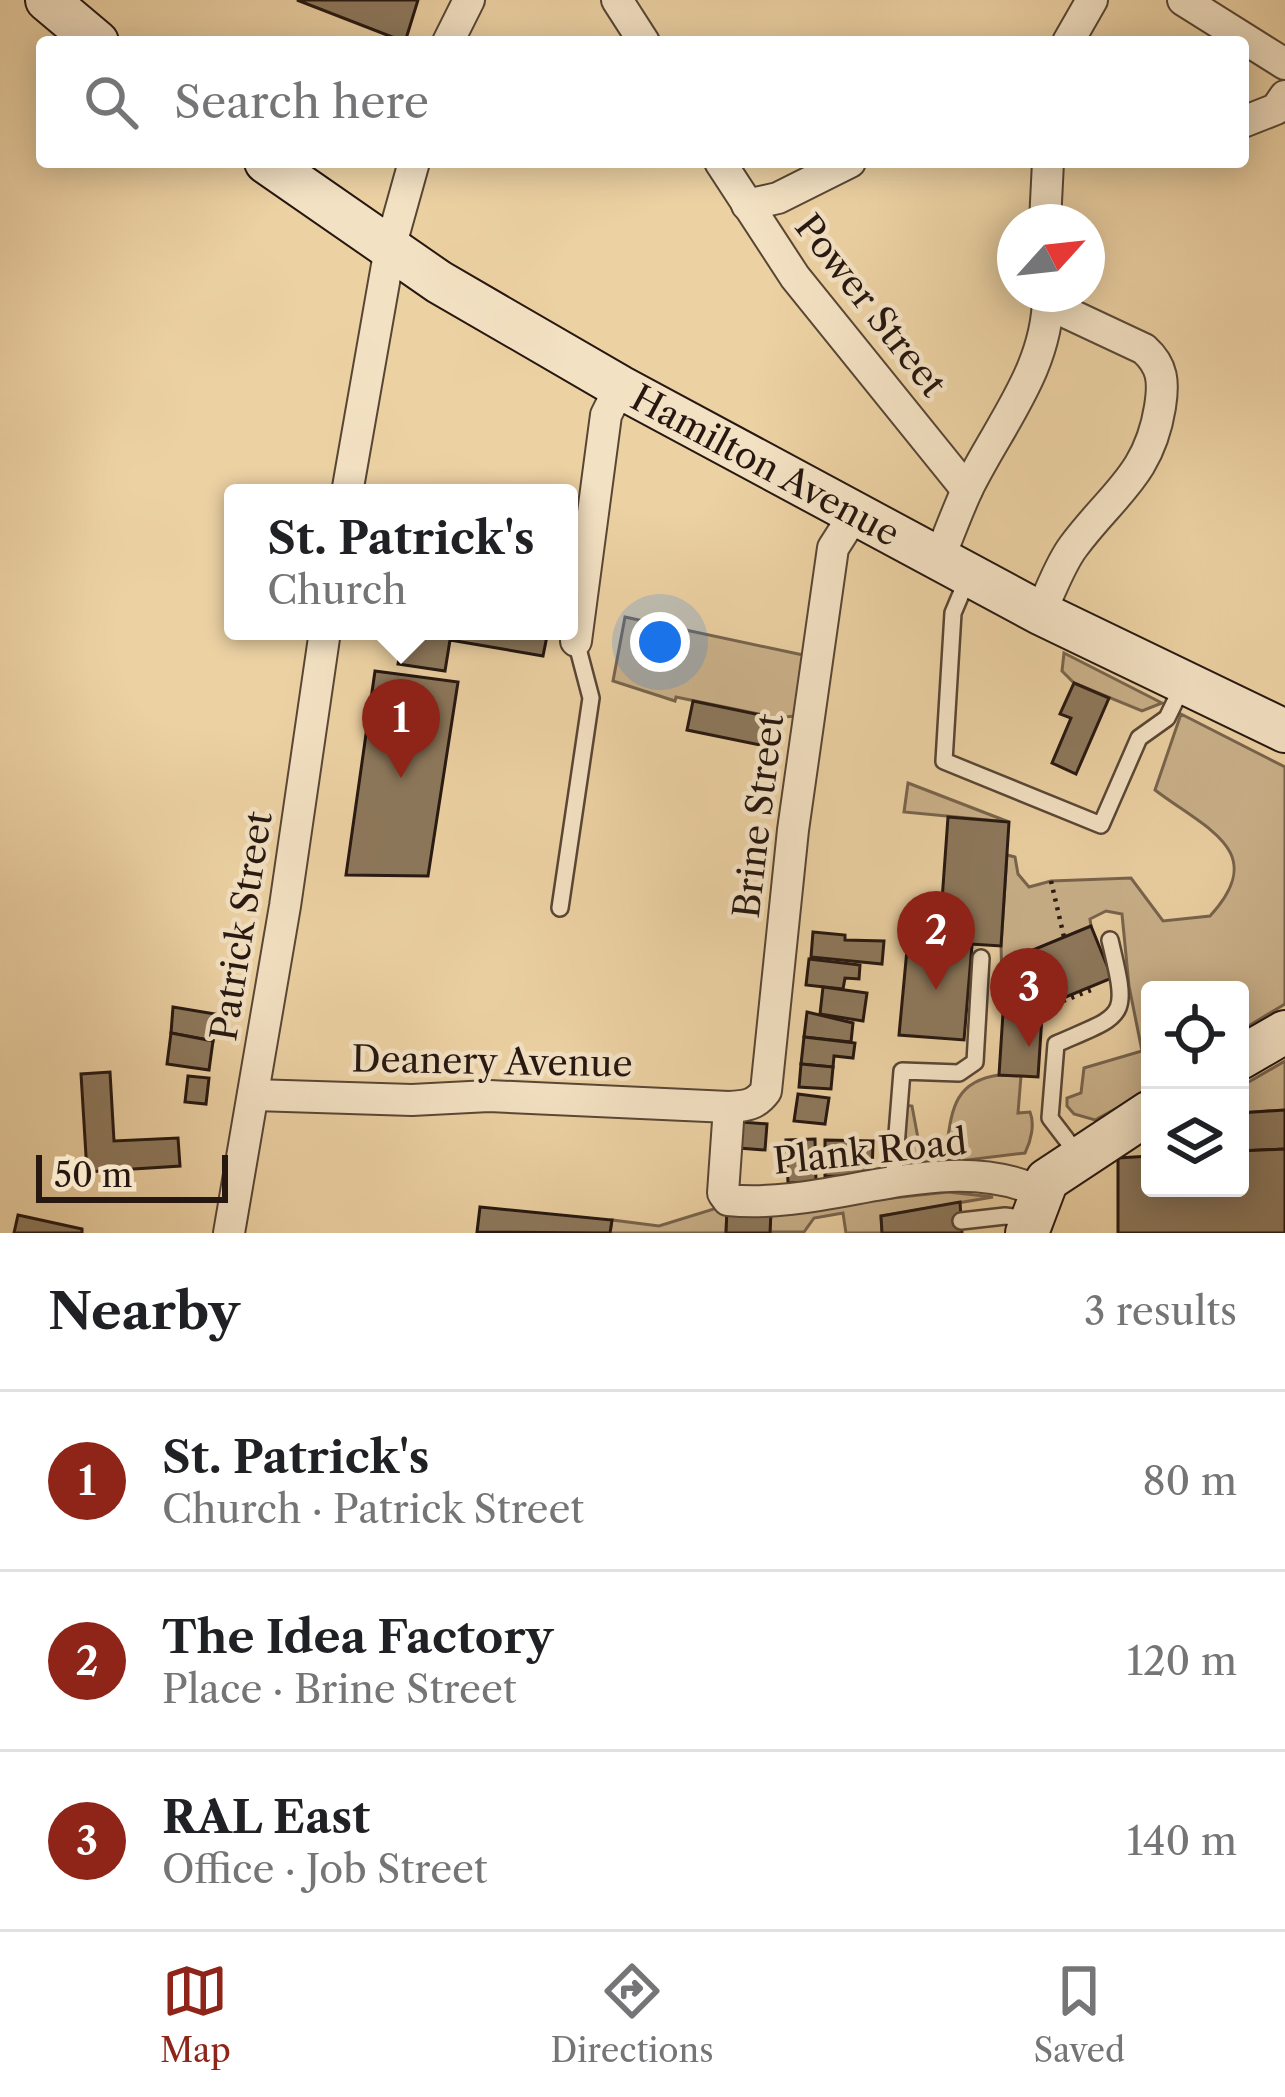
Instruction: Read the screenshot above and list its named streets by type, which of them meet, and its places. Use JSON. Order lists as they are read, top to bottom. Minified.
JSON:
{"streets":{"street":["Power Street","Hamilton Avenue","Brine Street","Patrick Street","Deanery Avenue","Plank Road"]},"crossings":[["Hamilton Avenue","Brine Street"],["Brine Street","Deanery Avenue"],["Brine Street","Plank Road"],["Patrick Street","Deanery Avenue"],["Deanery Avenue","Plank Road"]],"scale_bar":"50 m","north":"top right","page":{"search":"Search here","popup":["St. Patrick's","Church"],"pins":["1","2","3"],"scale":"50 m","heading":["Nearby","3 results"],"list":[{"mark":"1","name":"St. Patrick's","note":"Church · Patrick Street","value":"80 m"},{"mark":"2","name":"The Idea Factory","note":"Place · Brine Street","value":"120 m"},{"mark":"3","name":"RAL East","note":"Office · Job Street","value":"140 m"}],"nav":["Map","Directions","Saved"]}}
